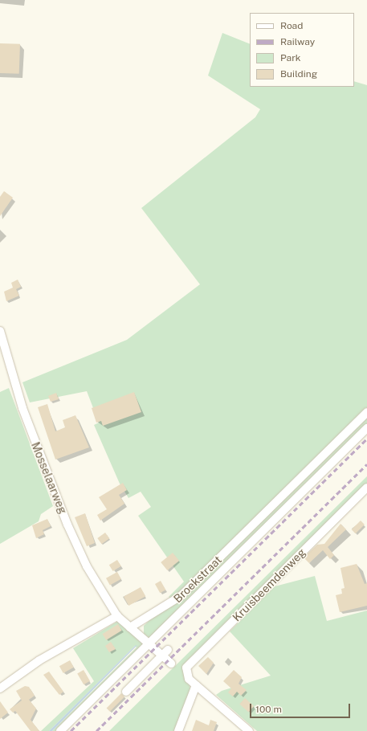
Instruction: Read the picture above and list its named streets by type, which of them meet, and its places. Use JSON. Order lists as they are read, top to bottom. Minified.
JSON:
{"streets":{"street":["Mosselaarweg","Broekstraat","Kruisbeemdenweg"]},"legend":["Road","Railway","Park","Building"],"scale_bar":"100 m"}
